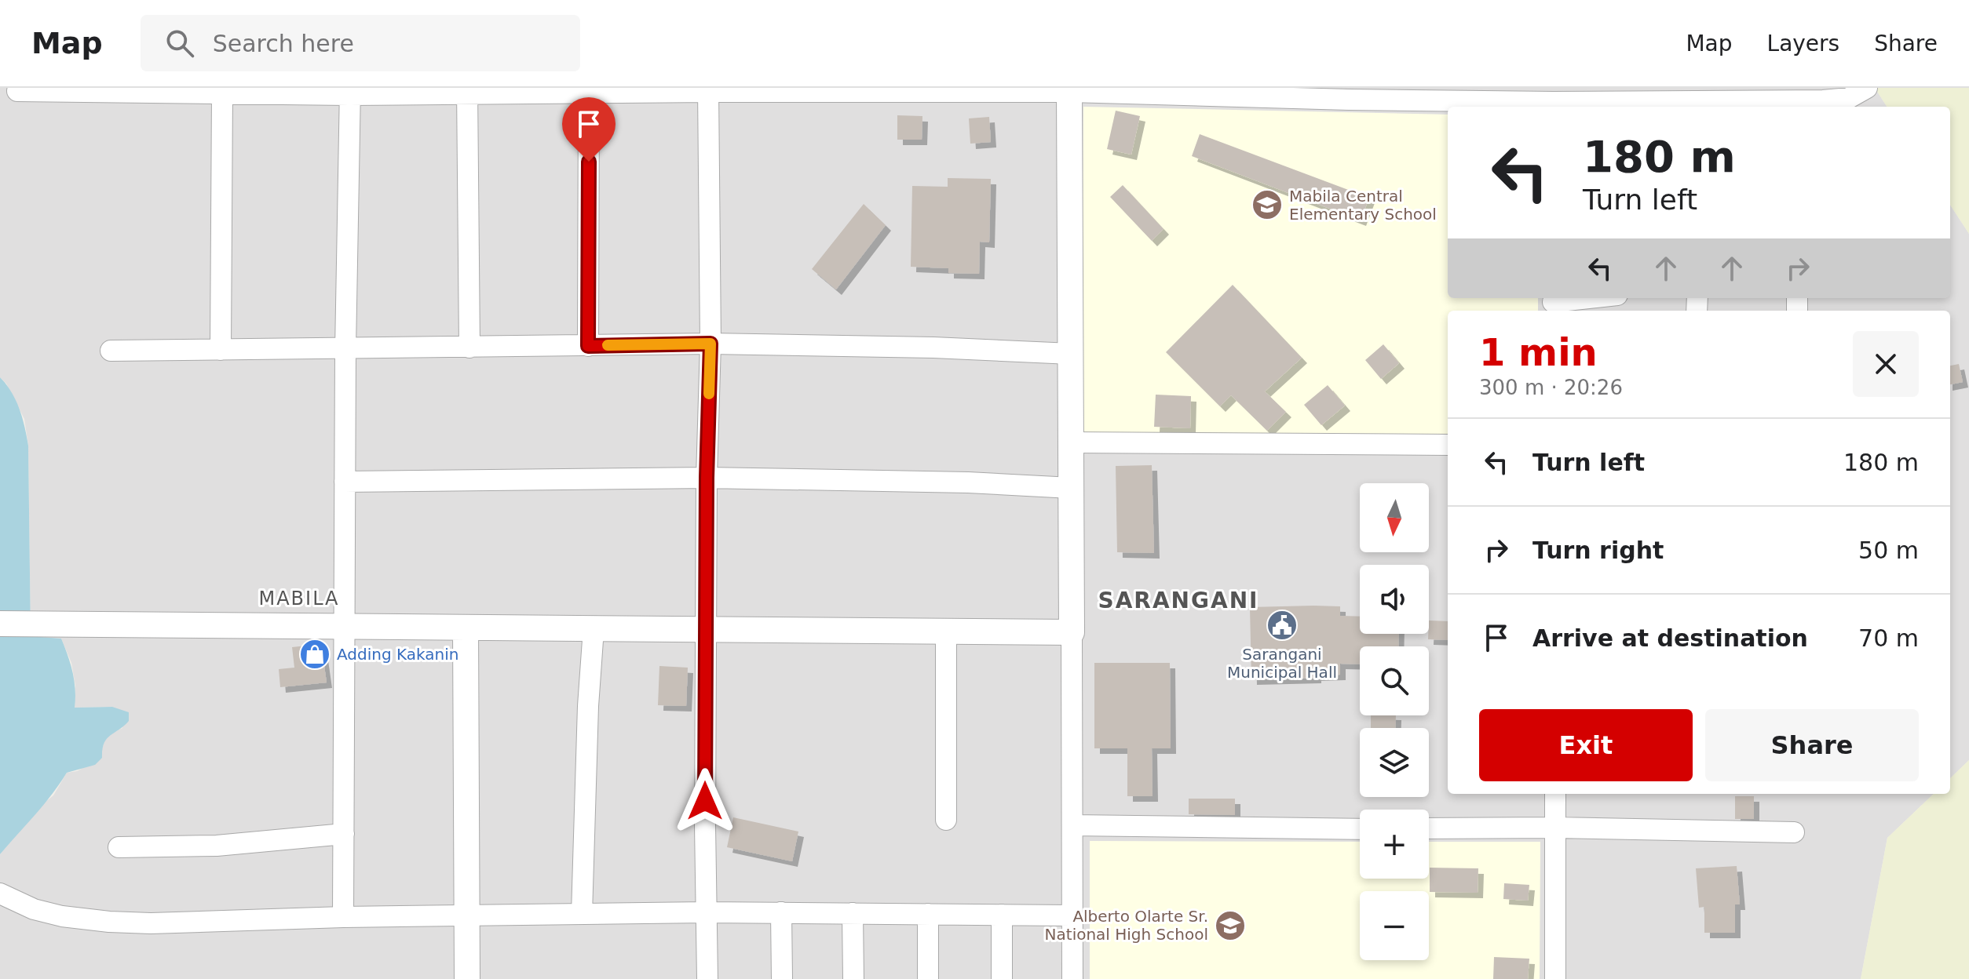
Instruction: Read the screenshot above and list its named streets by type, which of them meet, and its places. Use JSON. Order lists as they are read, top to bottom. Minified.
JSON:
{"districts":["MABILA","SARANGANI"],"places":{"school or university":["Mabila Central Elementary School","Alberto Olarte Sr. National High School"],"public building":["Sarangani Municipal Hall"],"shop":["Adding Kakanin"]},"north":"bottom","page":{"header":"Map","search":"Search here","nav":["Map","Layers","Share"],"turn":["180 m","Turn left"],"heading":["1 min","300 m · 20:26"],"list":[{"name":"Turn left","value":"180 m"},{"name":"Turn right","value":"50 m"},{"name":"Arrive at destination","value":"70 m"}],"map_buttons":["+","−"],"buttons":["Exit","Share"]}}
